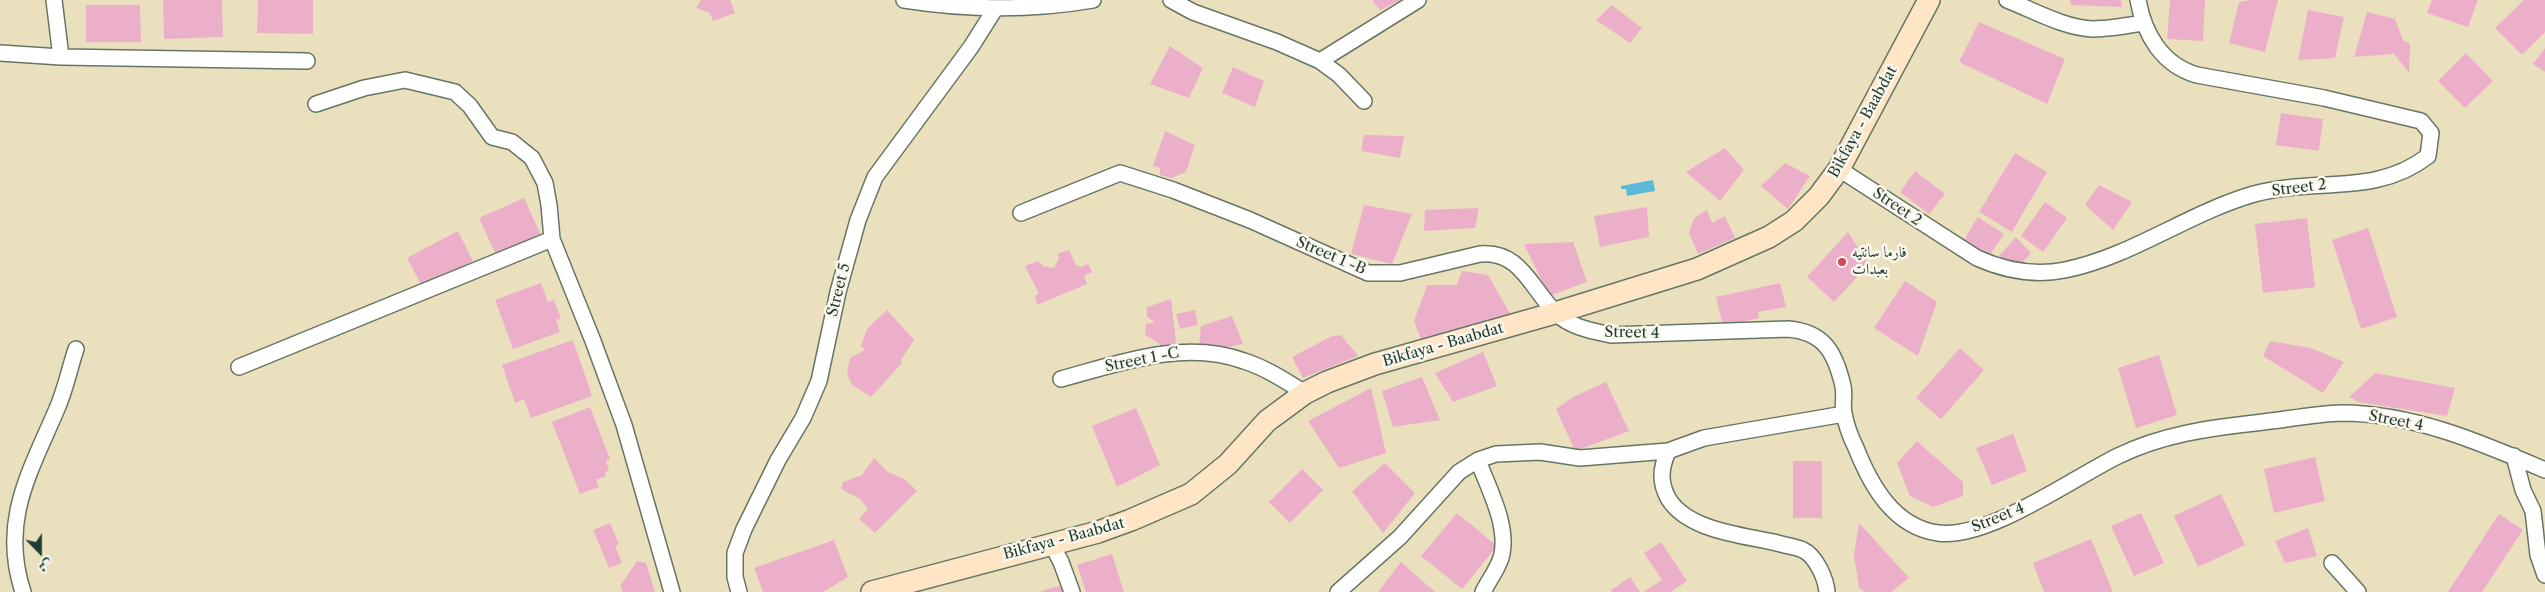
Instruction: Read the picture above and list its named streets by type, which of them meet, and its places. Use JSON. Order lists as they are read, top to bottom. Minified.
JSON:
{"streets":{"main road":["Bikfaya - Baabdat"],"street":["Street 2","Street 1 -B","Street 5","Street 4","Street 1 -C"]},"crossings":[["Bikfaya - Baabdat","Street 2"],["Bikfaya - Baabdat","Street 1 -B"],["Bikfaya - Baabdat","Street 4"],["Bikfaya - Baabdat","Street 1 -C"],["Street 1 -B","Street 4"]],"places":["فارما سانتيه بعبدات"],"north":"bottom"}
